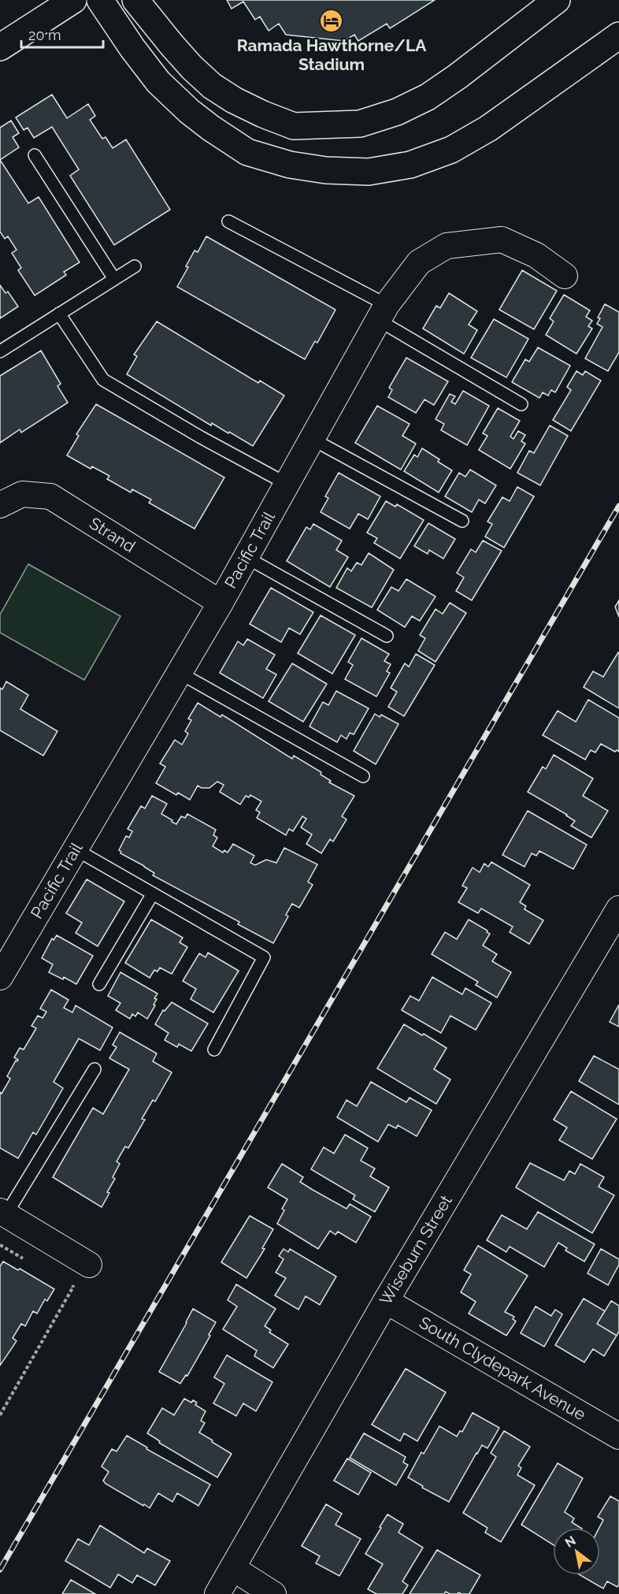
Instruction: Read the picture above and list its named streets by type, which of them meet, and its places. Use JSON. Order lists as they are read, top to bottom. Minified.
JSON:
{"streets":{"street":["Strand","Pacific Trail","Wiseburn Street","South Clydepark Avenue"]},"crossings":[["Strand","Pacific Trail"],["Wiseburn Street","South Clydepark Avenue"]],"places":{"hotel":["Ramada Hawthorne/LA Stadium"]},"scale_bar":"20 m","north":"top left"}
